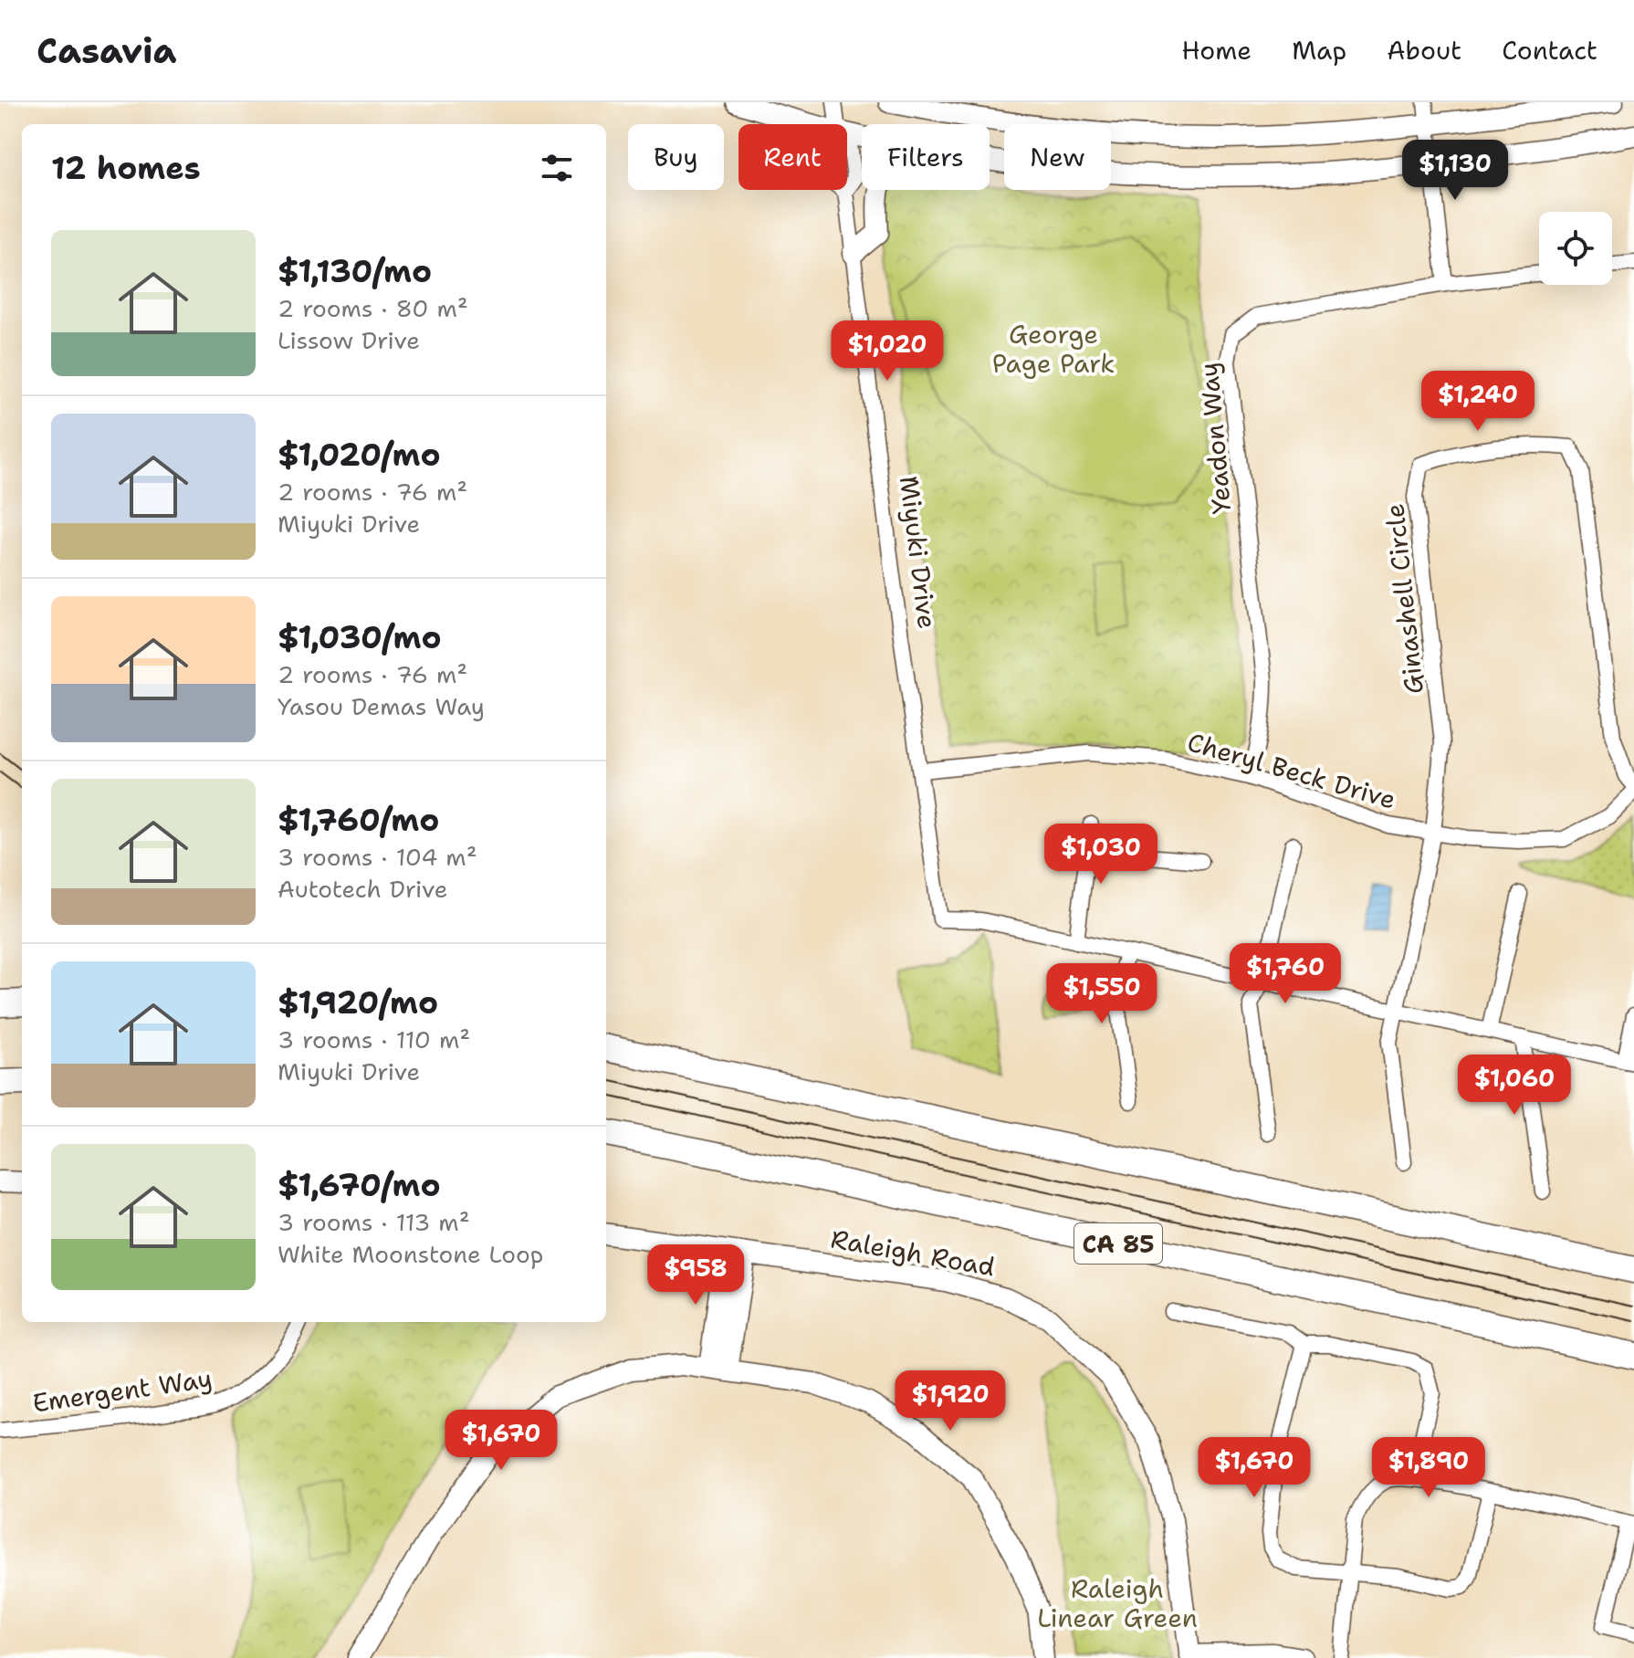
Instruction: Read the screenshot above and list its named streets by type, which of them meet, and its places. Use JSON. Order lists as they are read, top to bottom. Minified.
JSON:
{"streets":{"highway":["CA 85"],"street":["Yeadon Way","Miyuki Drive","Ginashell Circle","Cheryl Beck Drive","Raleigh Road","Emergent Way"]},"crossings":[["Yeadon Way","Cheryl Beck Drive"],["Miyuki Drive","Cheryl Beck Drive"],["Ginashell Circle","Cheryl Beck Drive"]],"parks":["George Page Park","Raleigh Linear Green"],"page":{"header":"Casavia","nav":["Home","Map","About","Contact"],"chip":["Buy","Rent","Filters","New"],"heading":"12 homes","price":["$1,130","$1,020","$1,240","$1,030","$1,760","$1,550","$1,060","$958","$1,920","$1,670","$1,670","$1,890"],"list":[{"name":"$1,130/mo","note":"2 rooms · 80 m² · Lissow Drive"},{"name":"$1,020/mo","note":"2 rooms · 76 m² · Miyuki Drive"},{"name":"$1,030/mo","note":"2 rooms · 76 m² · Yasou Demas Way"},{"name":"$1,760/mo","note":"3 rooms · 104 m² · Autotech Drive"},{"name":"$1,920/mo","note":"3 rooms · 110 m² · Miyuki Drive"},{"name":"$1,670/mo","note":"3 rooms · 113 m² · White Moonstone Loop"}]}}
